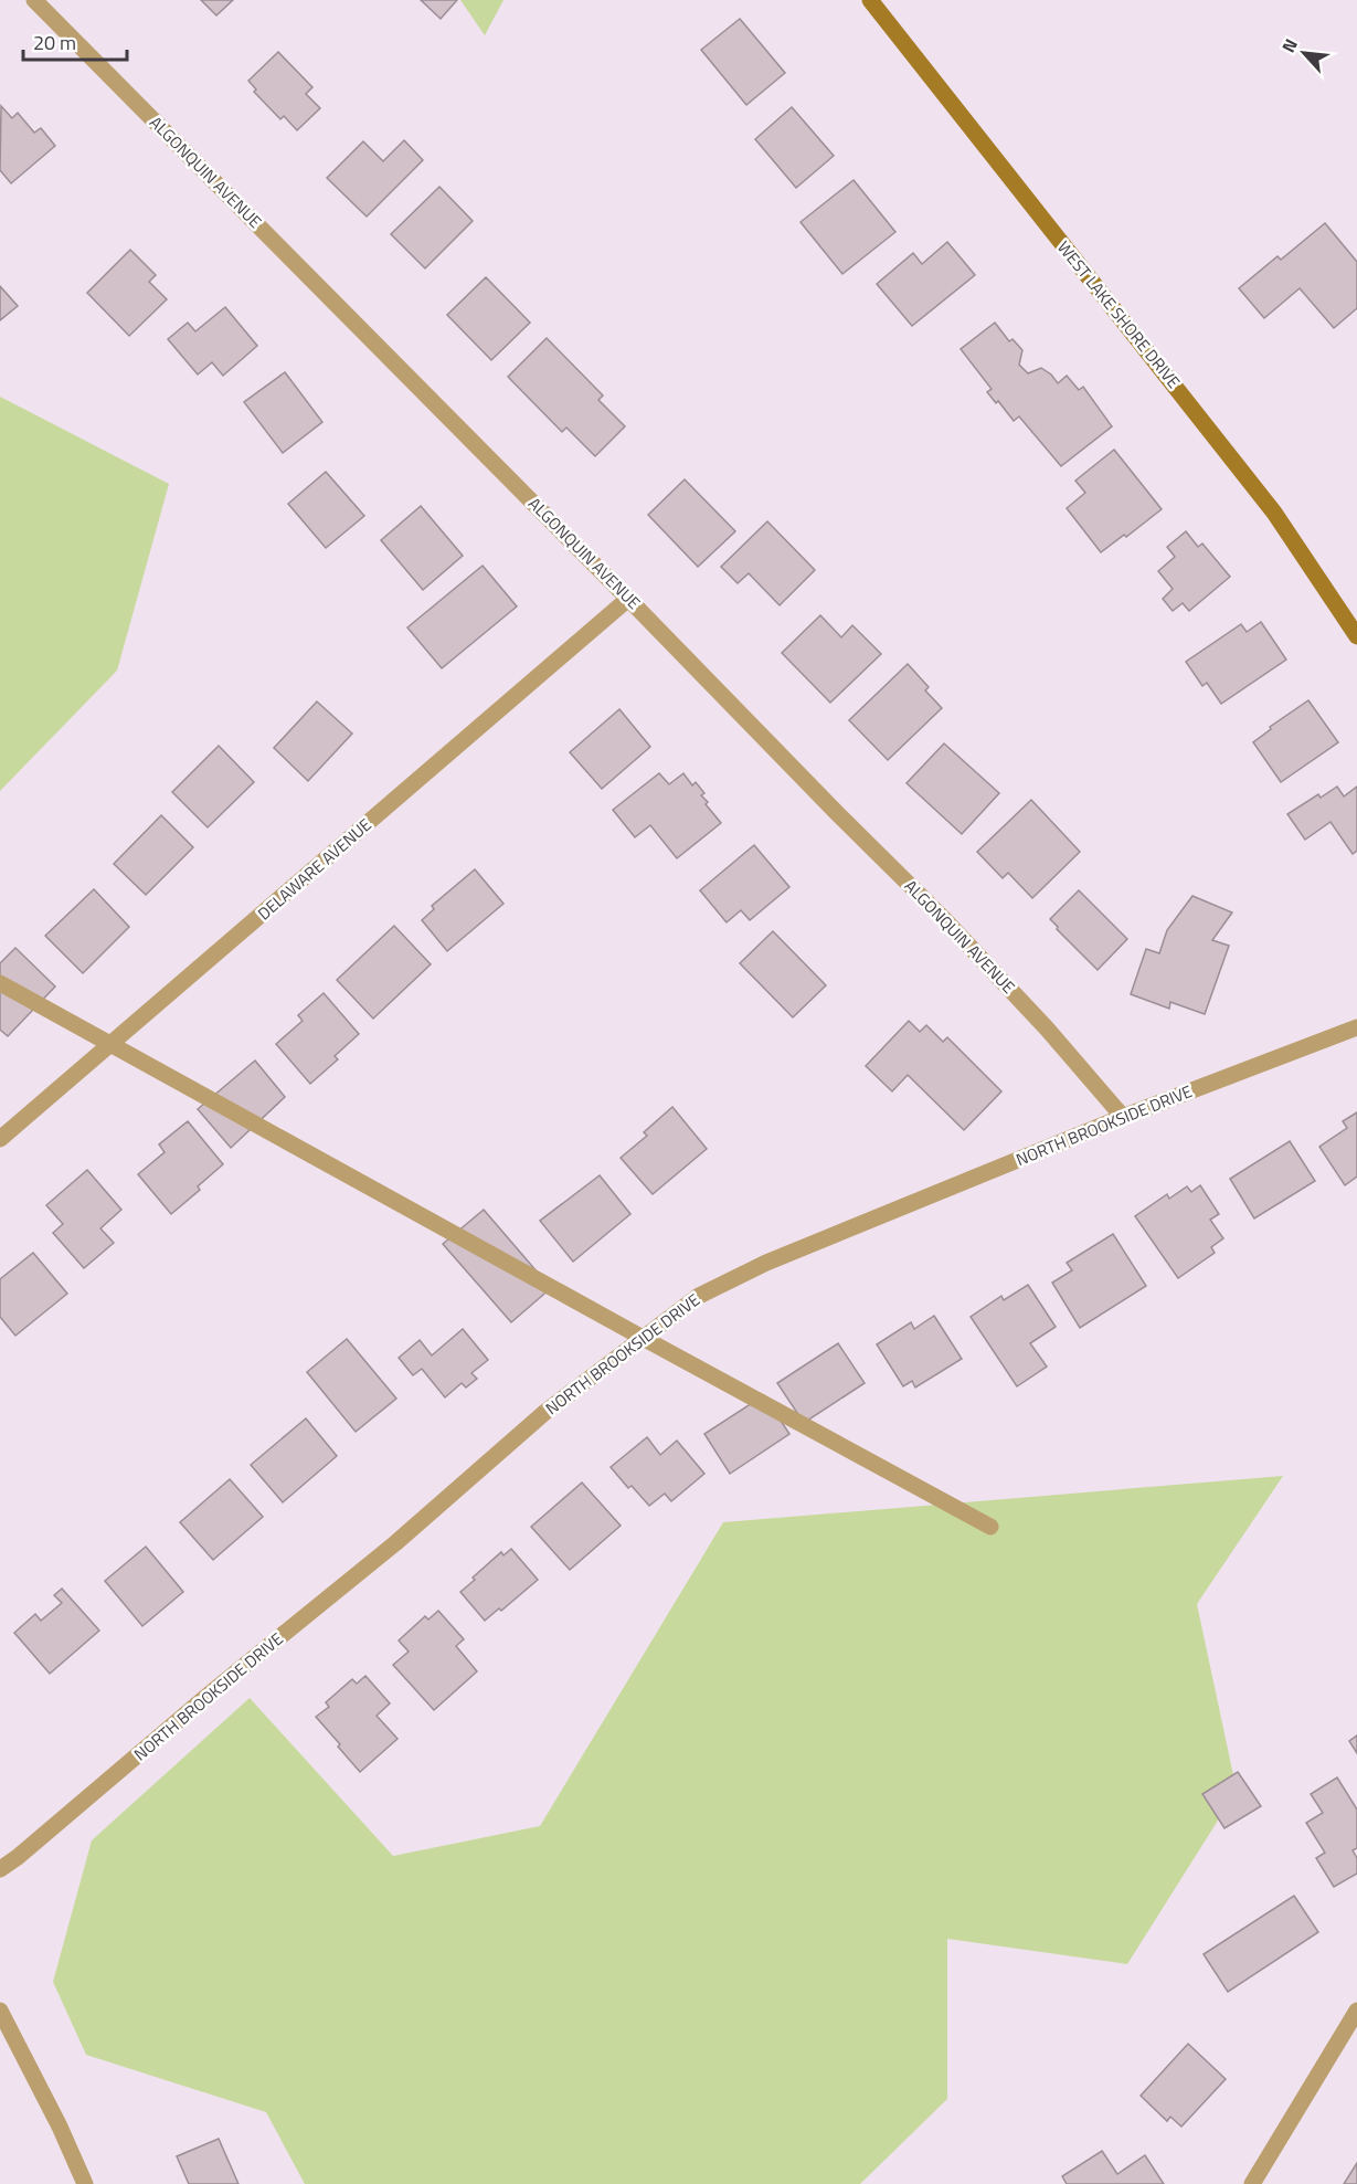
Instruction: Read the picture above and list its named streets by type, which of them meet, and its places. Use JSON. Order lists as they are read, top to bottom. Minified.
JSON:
{"streets":{"street":["ALGONQUIN AVENUE","WEST LAKE SHORE DRIVE","DELAWARE AVENUE","NORTH BROOKSIDE DRIVE"]},"crossings":[["ALGONQUIN AVENUE","DELAWARE AVENUE"],["ALGONQUIN AVENUE","NORTH BROOKSIDE DRIVE"]],"scale_bar":"20 m","north":"top left"}
